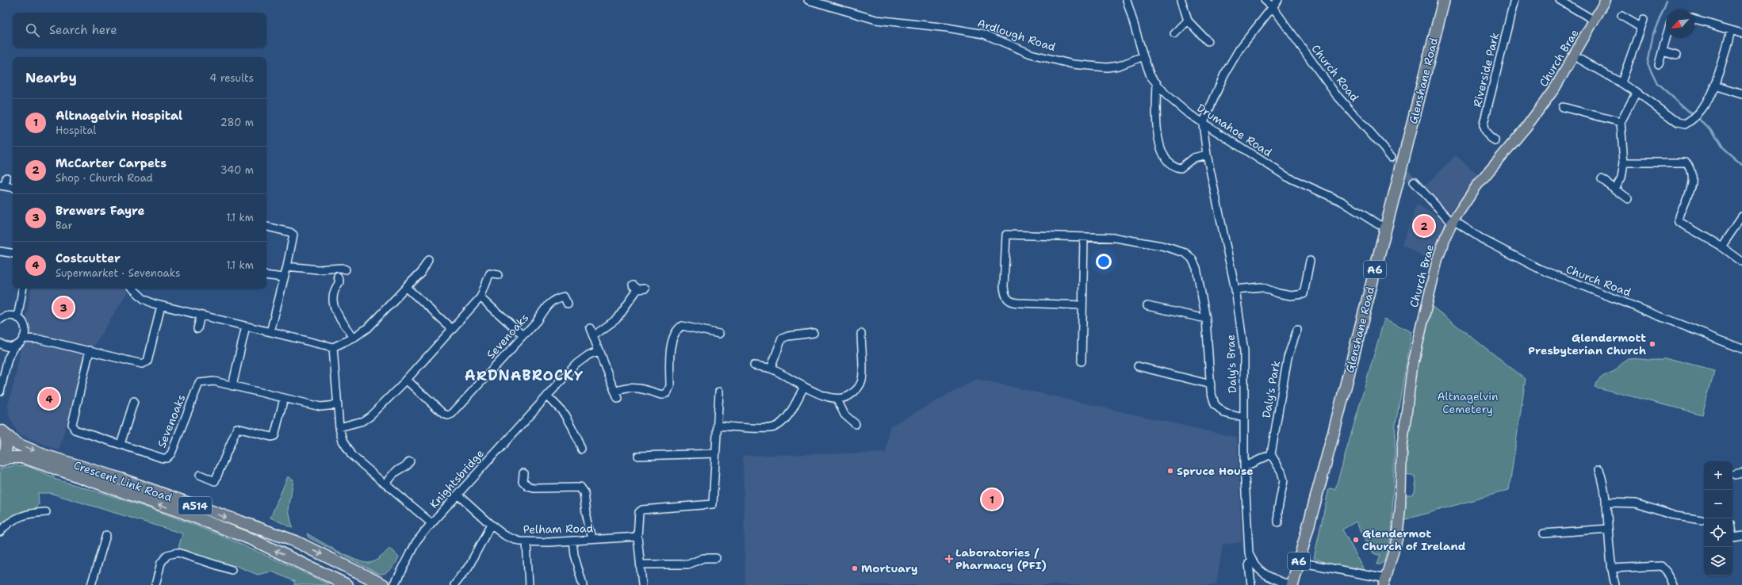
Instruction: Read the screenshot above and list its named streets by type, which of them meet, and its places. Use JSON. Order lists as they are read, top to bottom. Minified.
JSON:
{"streets":{"highway":["Glenshane Road","A6","Crescent Link Road","A514"],"main road":["Church Brae"],"street":["Ardlough Road","Riverside Park","Church Road","Drumahoe Road","Sevenoaks","Daly's Brae","Daly's Park","Knightsbridge","Pelham Road"]},"crossings":[["Ardlough Road","Drumahoe Road"],["Church Brae","Church Road"],["Glenshane Road","Drumahoe Road"],["Drumahoe Road","Daly's Brae"],["Knightsbridge","Pelham Road"],["Crescent Link Road","A514"]],"districts":["ARDNABROCKY"],"parks":["Altnagelvin Cemetery"],"places":{"other":["Glendermott Presbyterian Church","Spruce House","Glendermot Church of Ireland","Mortuary"],"health":["Laboratories / Pharmacy (PFI)"]},"north":"bottom left","page":{"search":"Search here","heading":["Nearby","4 results"],"list":[{"mark":"1","name":"Altnagelvin Hospital","note":"Hospital","value":"280 m"},{"mark":"2","name":"McCarter Carpets","note":"Shop · Church Road","value":"340 m"},{"mark":"3","name":"Brewers Fayre","note":"Bar","value":"1.1 km"},{"mark":"4","name":"Costcutter","note":"Supermarket · Sevenoaks","value":"1.1 km"}],"pins":["2","3","4","1"],"map_buttons":["+","−"]}}
